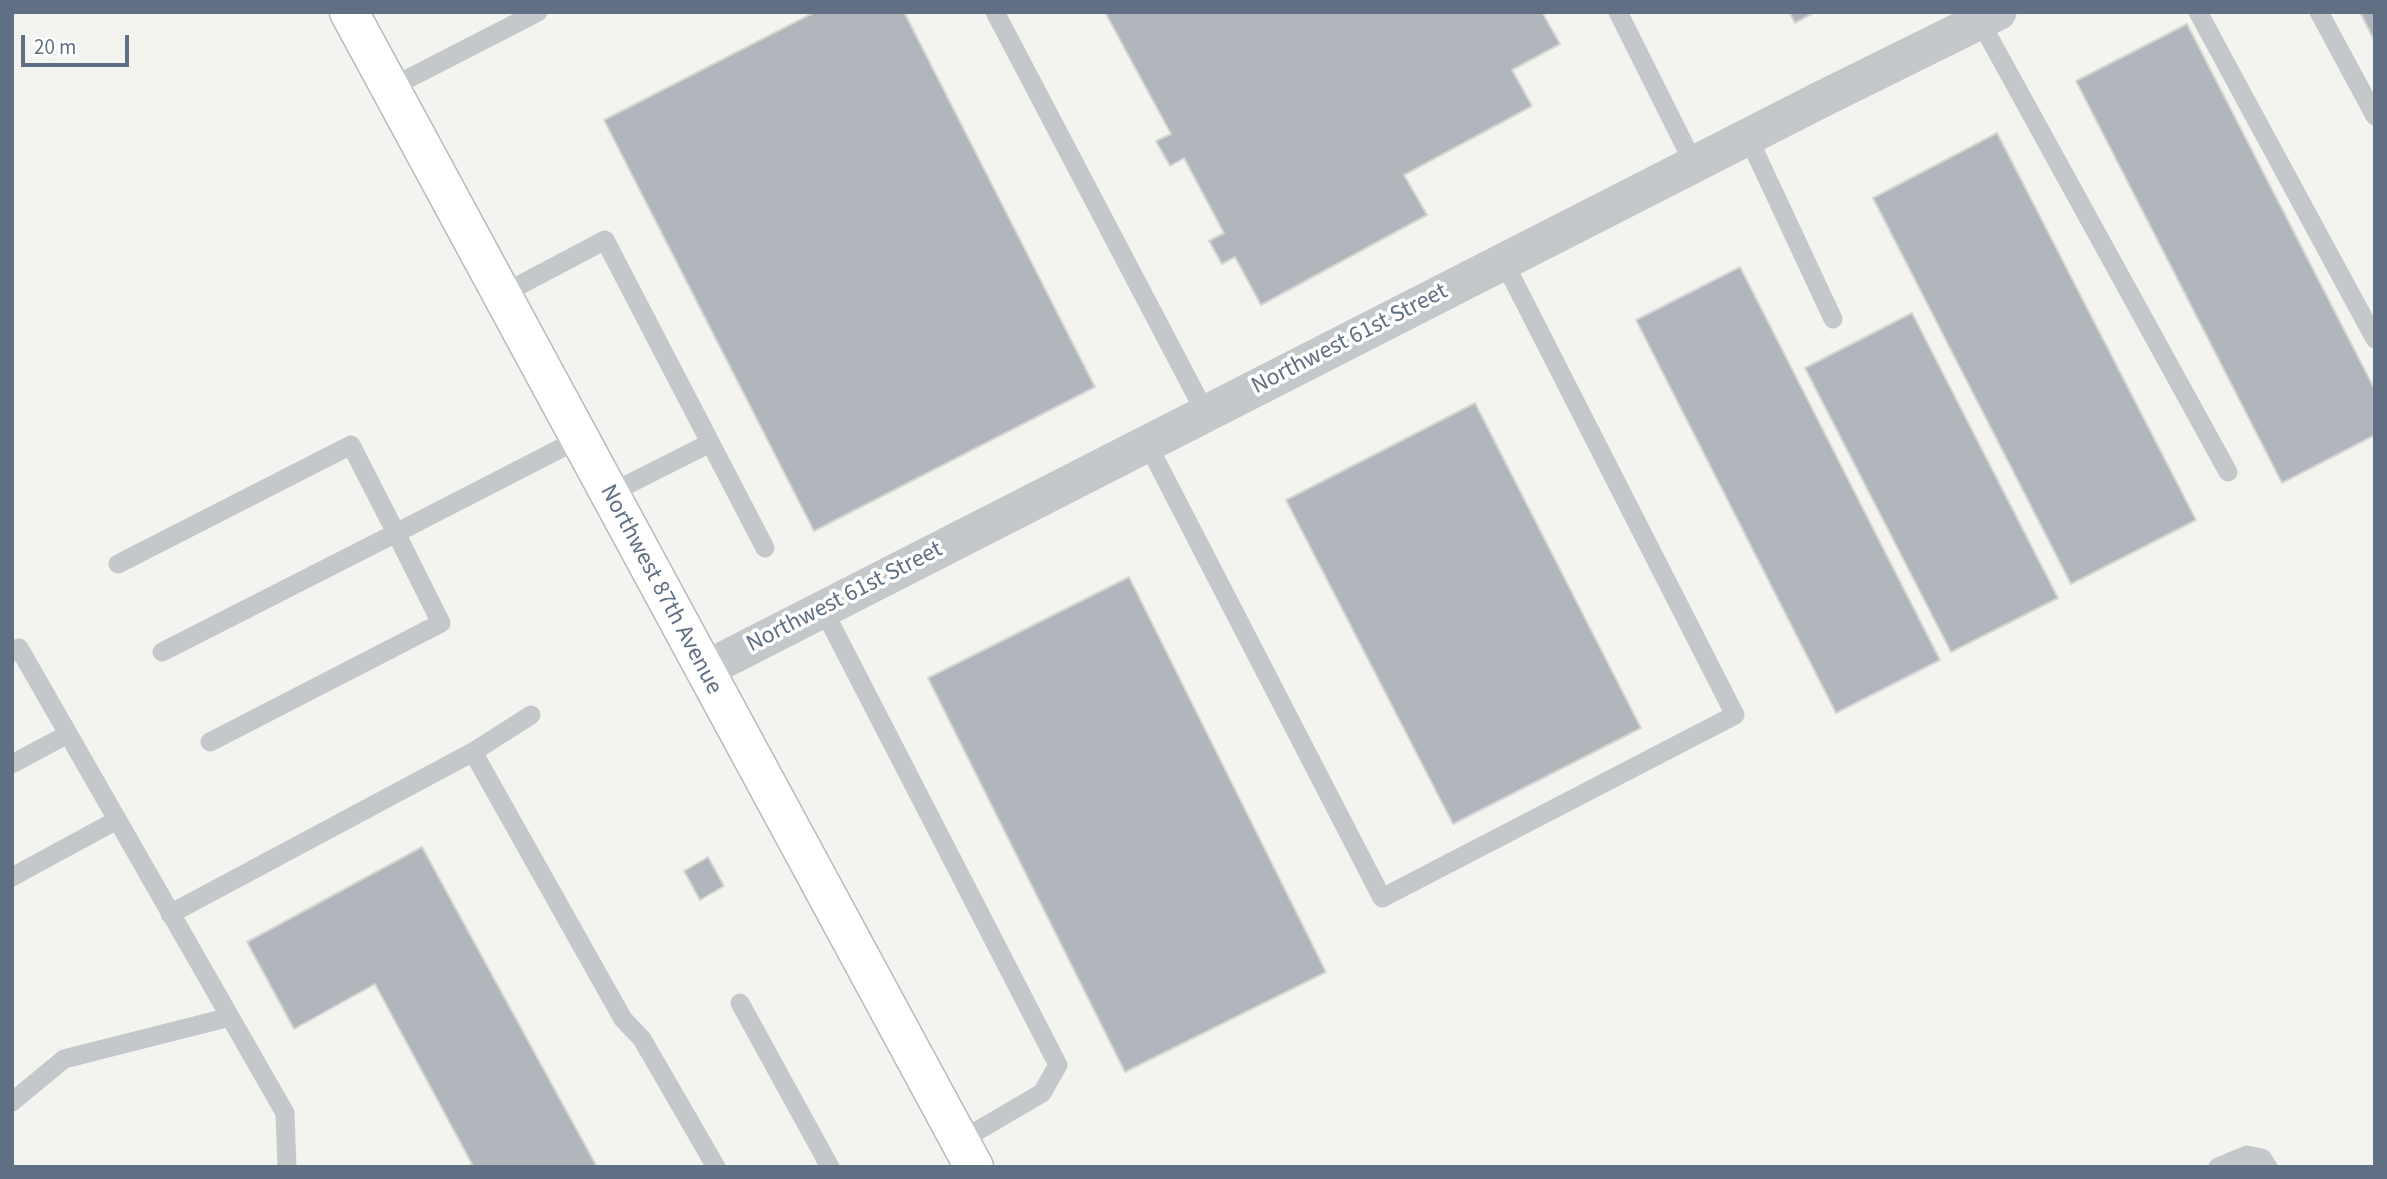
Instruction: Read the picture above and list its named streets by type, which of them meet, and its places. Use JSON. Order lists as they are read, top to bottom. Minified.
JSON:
{"streets":{"main road":["Northwest 87th Avenue"],"street":["Northwest 61st Street"]},"crossings":[["Northwest 61st Street","Northwest 87th Avenue"]],"scale_bar":"20 m"}
